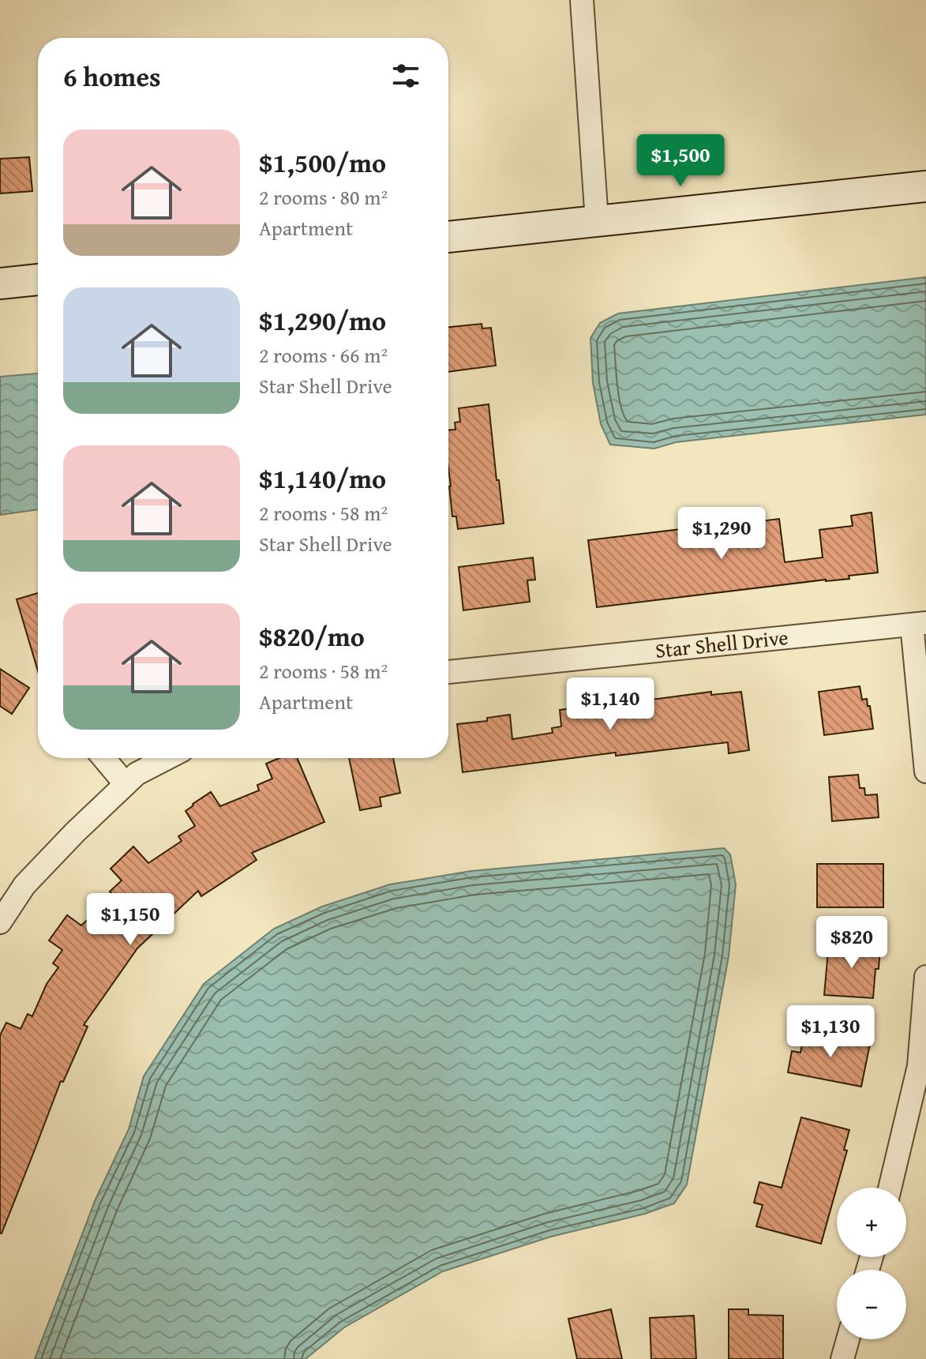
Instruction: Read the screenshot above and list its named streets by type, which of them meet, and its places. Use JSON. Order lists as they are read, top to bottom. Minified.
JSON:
{"streets":{"street":["Star Shell Drive"]},"page":{"heading":"6 homes","list":[{"name":"$1,500/mo","note":"2 rooms · 80 m² · Apartment"},{"name":"$1,290/mo","note":"2 rooms · 66 m² · Star Shell Drive"},{"name":"$1,140/mo","note":"2 rooms · 58 m² · Star Shell Drive"},{"name":"$820/mo","note":"2 rooms · 58 m² · Apartment"}],"price":["$1,500","$1,290","$1,140","$1,150","$820","$1,130"],"map_buttons":["+","−"]}}
